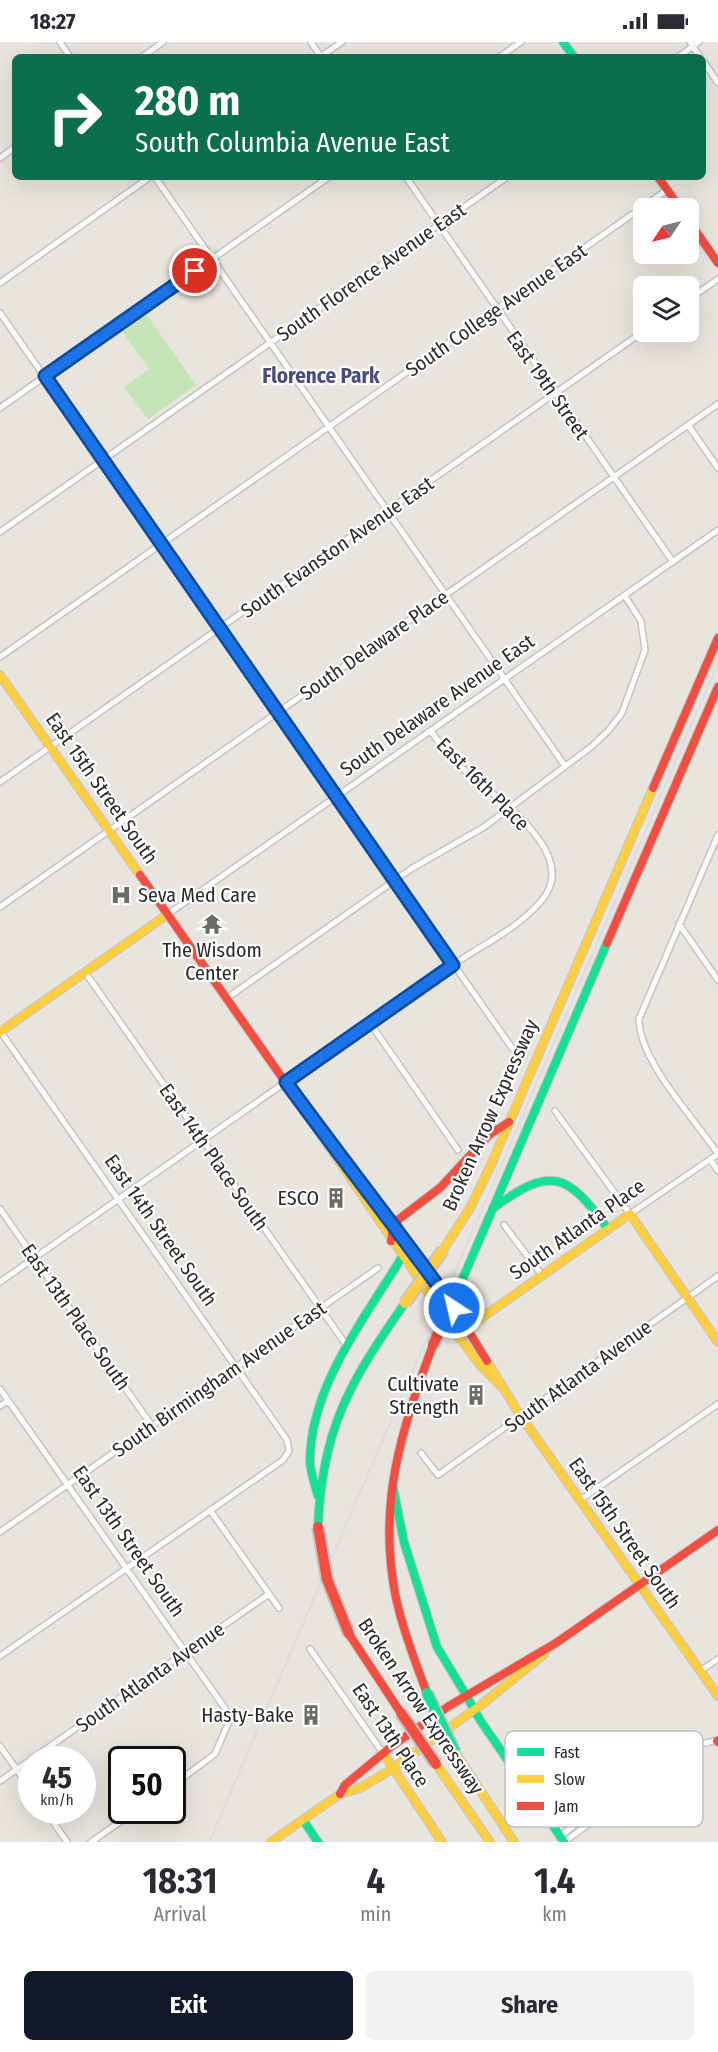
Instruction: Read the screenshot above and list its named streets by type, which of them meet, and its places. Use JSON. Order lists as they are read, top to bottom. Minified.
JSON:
{"streets":{"main road":["South Delaware Avenue East","East 15th Street South","Broken Arrow Expressway","South Atlanta Place","East 13th Place"],"street":["South Florence Avenue East","South College Avenue East","East 19th Street","South Evanston Avenue East","South Delaware Place","East 16th Place","East 14th Place South","East 14th Street South","East 13th Place South","South Atlanta Avenue","South Birmingham Avenue East","East 13th Street South"]},"crossings":[["South Florence Avenue East","East 19th Street"],["South College Avenue East","East 19th Street"],["East 19th Street","South Evanston Avenue East"],["East 19th Street","South Delaware Place"],["East 19th Street","South Delaware Avenue East"],["South Evanston Avenue East","East 15th Street South"],["South Delaware Place","East 15th Street South"],["South Delaware Avenue East","East 16th Place"],["South Delaware Avenue East","East 15th Street South"],["South Delaware Avenue East","East 14th Place South"],["South Delaware Avenue East","East 14th Street South"],["East 15th Street South","South Atlanta Place"],["East 15th Street South","South Atlanta Avenue"],["East 14th Place South","South Birmingham Avenue East"],["East 14th Street South","South Birmingham Avenue East"],["East 13th Place South","South Birmingham Avenue East"],["South Atlanta Avenue","East 13th Street South"],["South Birmingham Avenue East","East 13th Street South"]],"districts":["Florence Park"],"places":{"hospital":["Seva Med Care"],"temple":["The Wisdom Center"],"building":["ESCO","Cultivate Strength","Hasty-Bake"]},"legend":["Fast","Slow","Jam"],"north":"bottom left","page":{"status":"18:27","turn":["280 m","South Columbia Avenue East"],"speed":"45 km/h","limit":"50","eta":["18:31","Arrival","4","min","1.4","km"],"buttons":["Exit","Share"]}}
